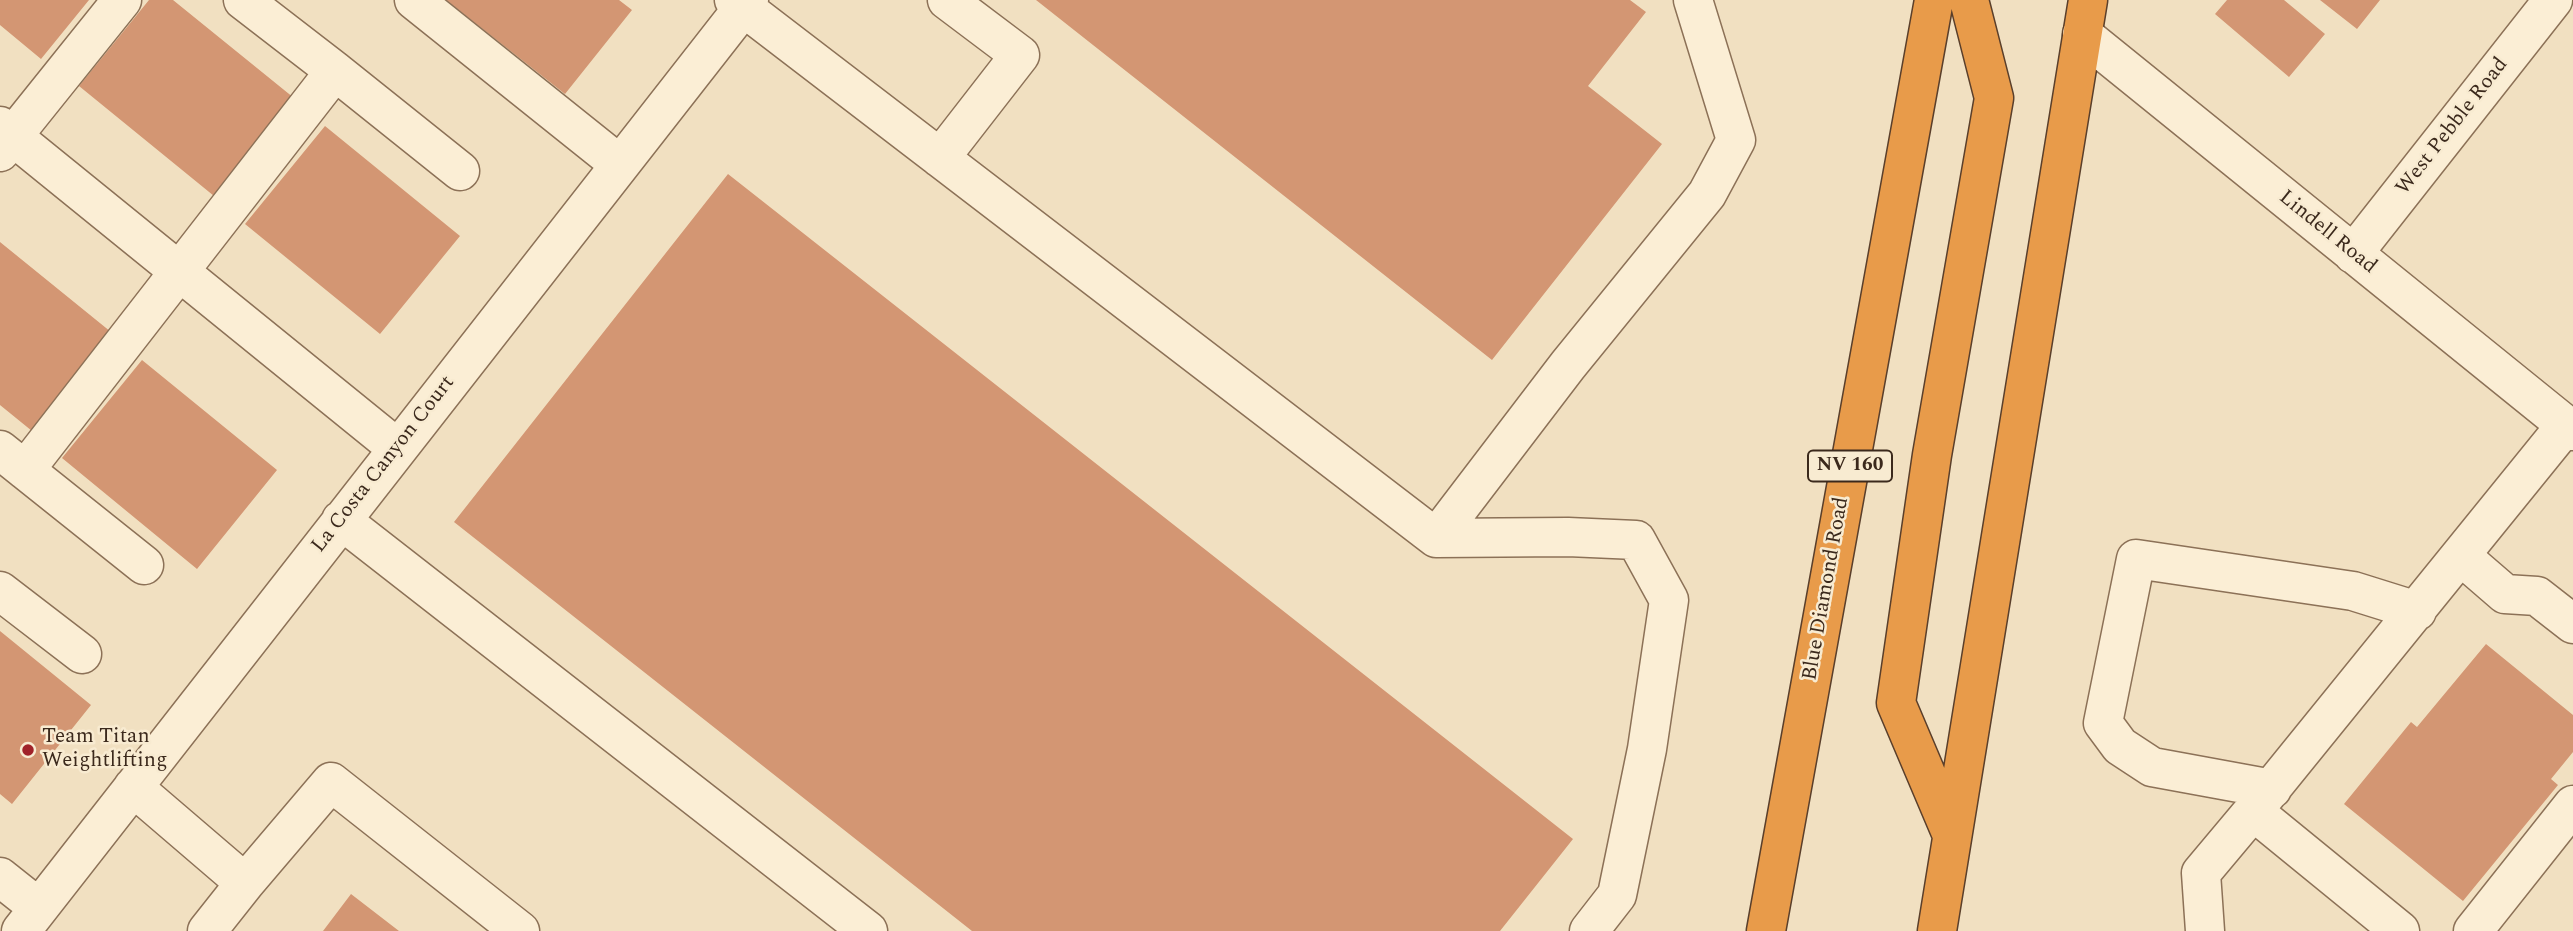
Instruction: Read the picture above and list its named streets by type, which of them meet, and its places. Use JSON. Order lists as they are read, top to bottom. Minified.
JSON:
{"streets":{"highway":["NV 160","Blue Diamond Road"],"street":["West Pebble Road","Lindell Road","La Costa Canyon Court"]},"crossings":[["West Pebble Road","Lindell Road"]],"places":["Team Titan Weightlifting"]}
